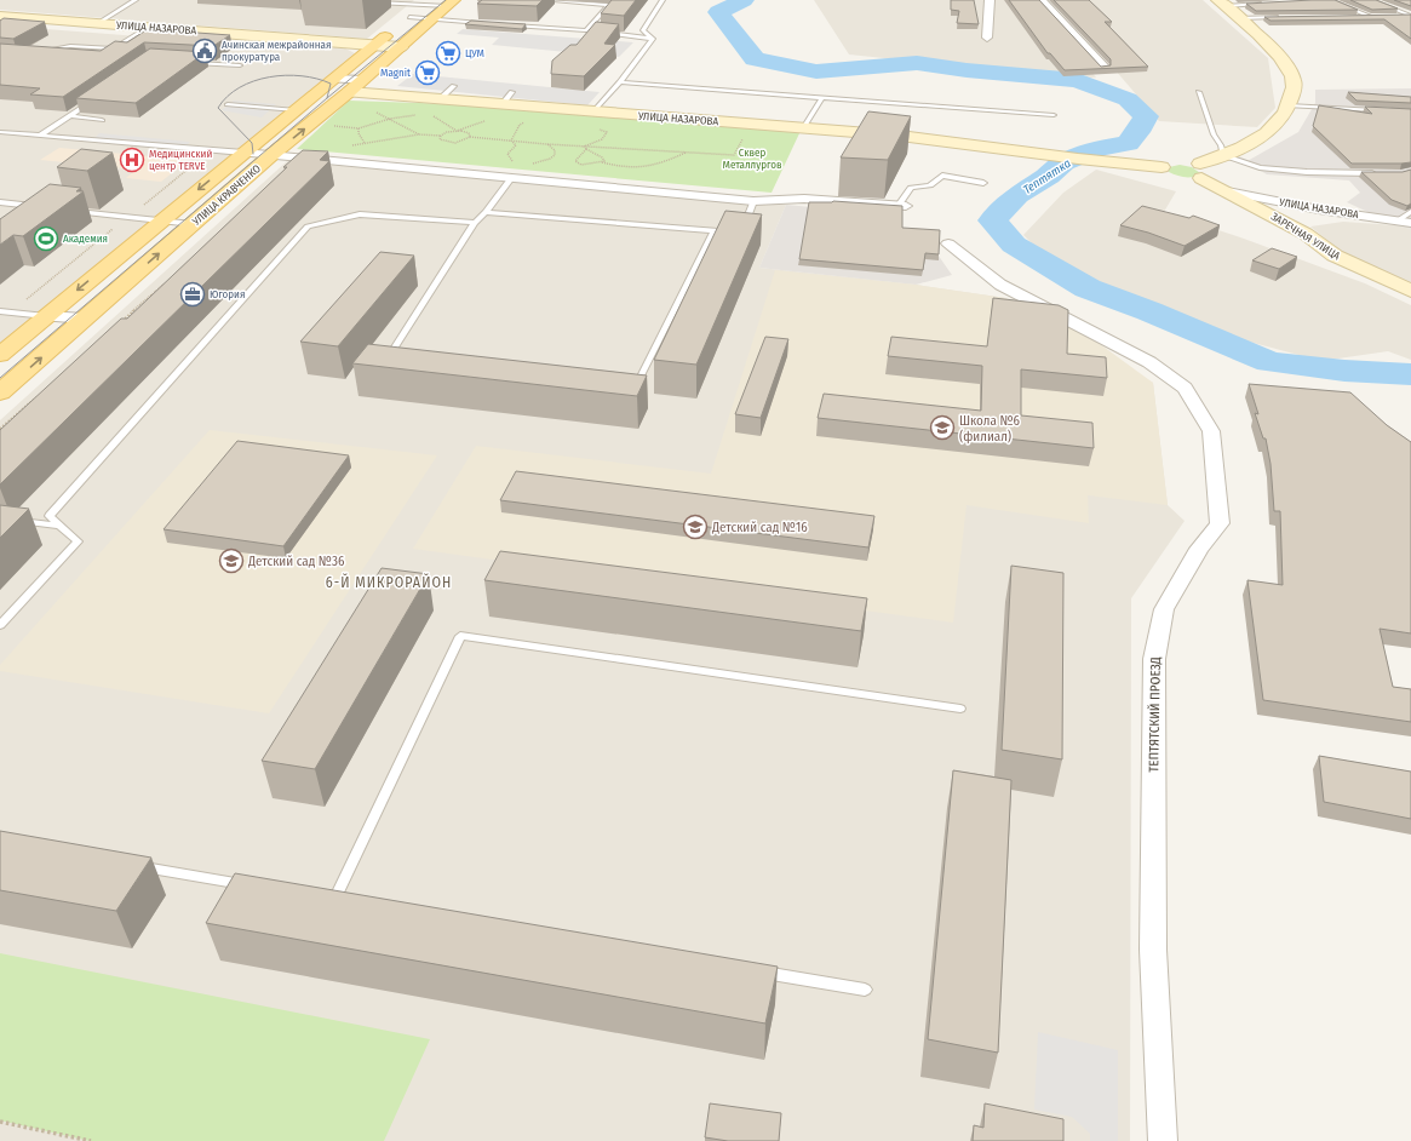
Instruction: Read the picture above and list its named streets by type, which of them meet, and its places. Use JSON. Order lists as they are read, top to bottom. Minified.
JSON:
{"streets":{"main road":["УЛИЦА НАЗАРОВА","УЛИЦА КРАВЧЕНКО","ЗАРЕЧНАЯ УЛИЦА"],"street":["ТЕПТЯТСКИЙ ПРОЕЗД"]},"crossings":[["УЛИЦА НАЗАРОВА","УЛИЦА КРАВЧЕНКО"],["УЛИЦА НАЗАРОВА","ЗАРЕЧНАЯ УЛИЦА"]],"districts":["6-Й МИКРОРАЙОН"],"water":["Тептятка"],"parks":["Сквер Металлургов"],"places":{"public building":["Ачинская межрайонная прокуратура"],"supermarket":["ЦУМ","Magnit"],"hospital":["Медицинский центр TERVE"],"sports":["Академия"],"office":["Югория"],"school or university":["Школа №6 (филиал)","Детский сад №16","Детский сад №36"]}}
